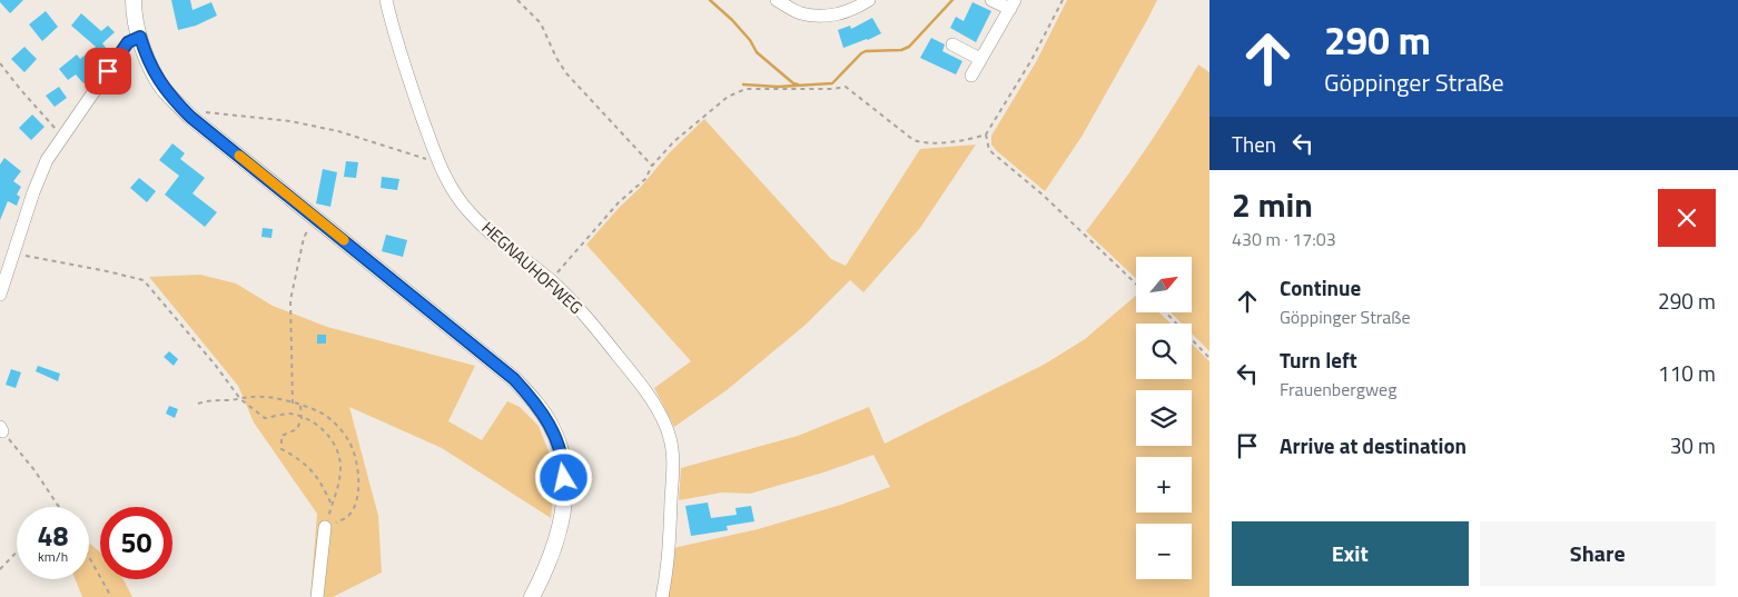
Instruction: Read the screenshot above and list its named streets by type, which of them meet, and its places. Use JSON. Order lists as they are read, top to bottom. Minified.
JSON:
{"streets":{"street":["HEGNAUHOFWEG"]},"north":"top right","page":{"turn":["290 m","Göppinger Straße"],"then":"Then","heading":["2 min","430 m · 17:03"],"map_buttons":["+","−"],"list":[{"name":"Continue","note":"Göppinger Straße","value":"290 m"},{"name":"Turn left","note":"Frauenbergweg","value":"110 m"},{"name":"Arrive at destination","value":"30 m"}],"speed":"48 km/h","limit":"50","buttons":["Exit","Share"]}}
